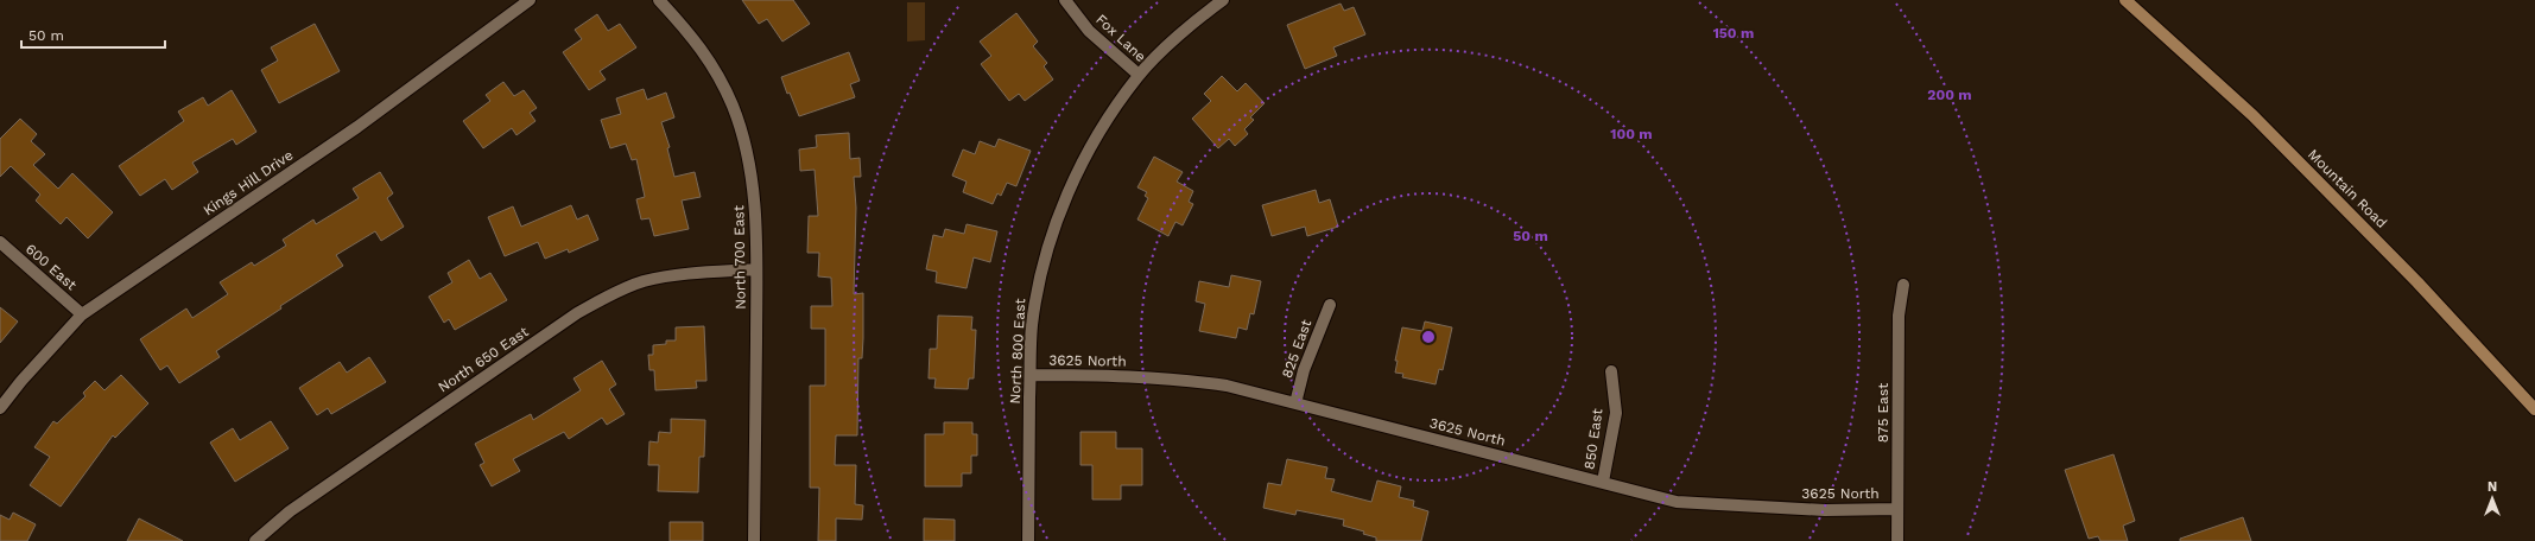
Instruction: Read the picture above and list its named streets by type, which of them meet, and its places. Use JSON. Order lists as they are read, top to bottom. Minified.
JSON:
{"streets":{"street":["Fox Lane","Kings Hill Drive","Mountain Road","North 700 East","600 East","825 East","North 800 East","North 650 East","3625 North","875 East","850 East"]},"crossings":[["Fox Lane","North 800 East"],["Kings Hill Drive","600 East"],["North 700 East","North 650 East"],["825 East","3625 North"],["North 800 East","3625 North"],["3625 North","875 East"],["3625 North","850 East"]],"scale_bar":"50 m","north":"top","rings":["150 m","200 m","100 m","50 m"]}
